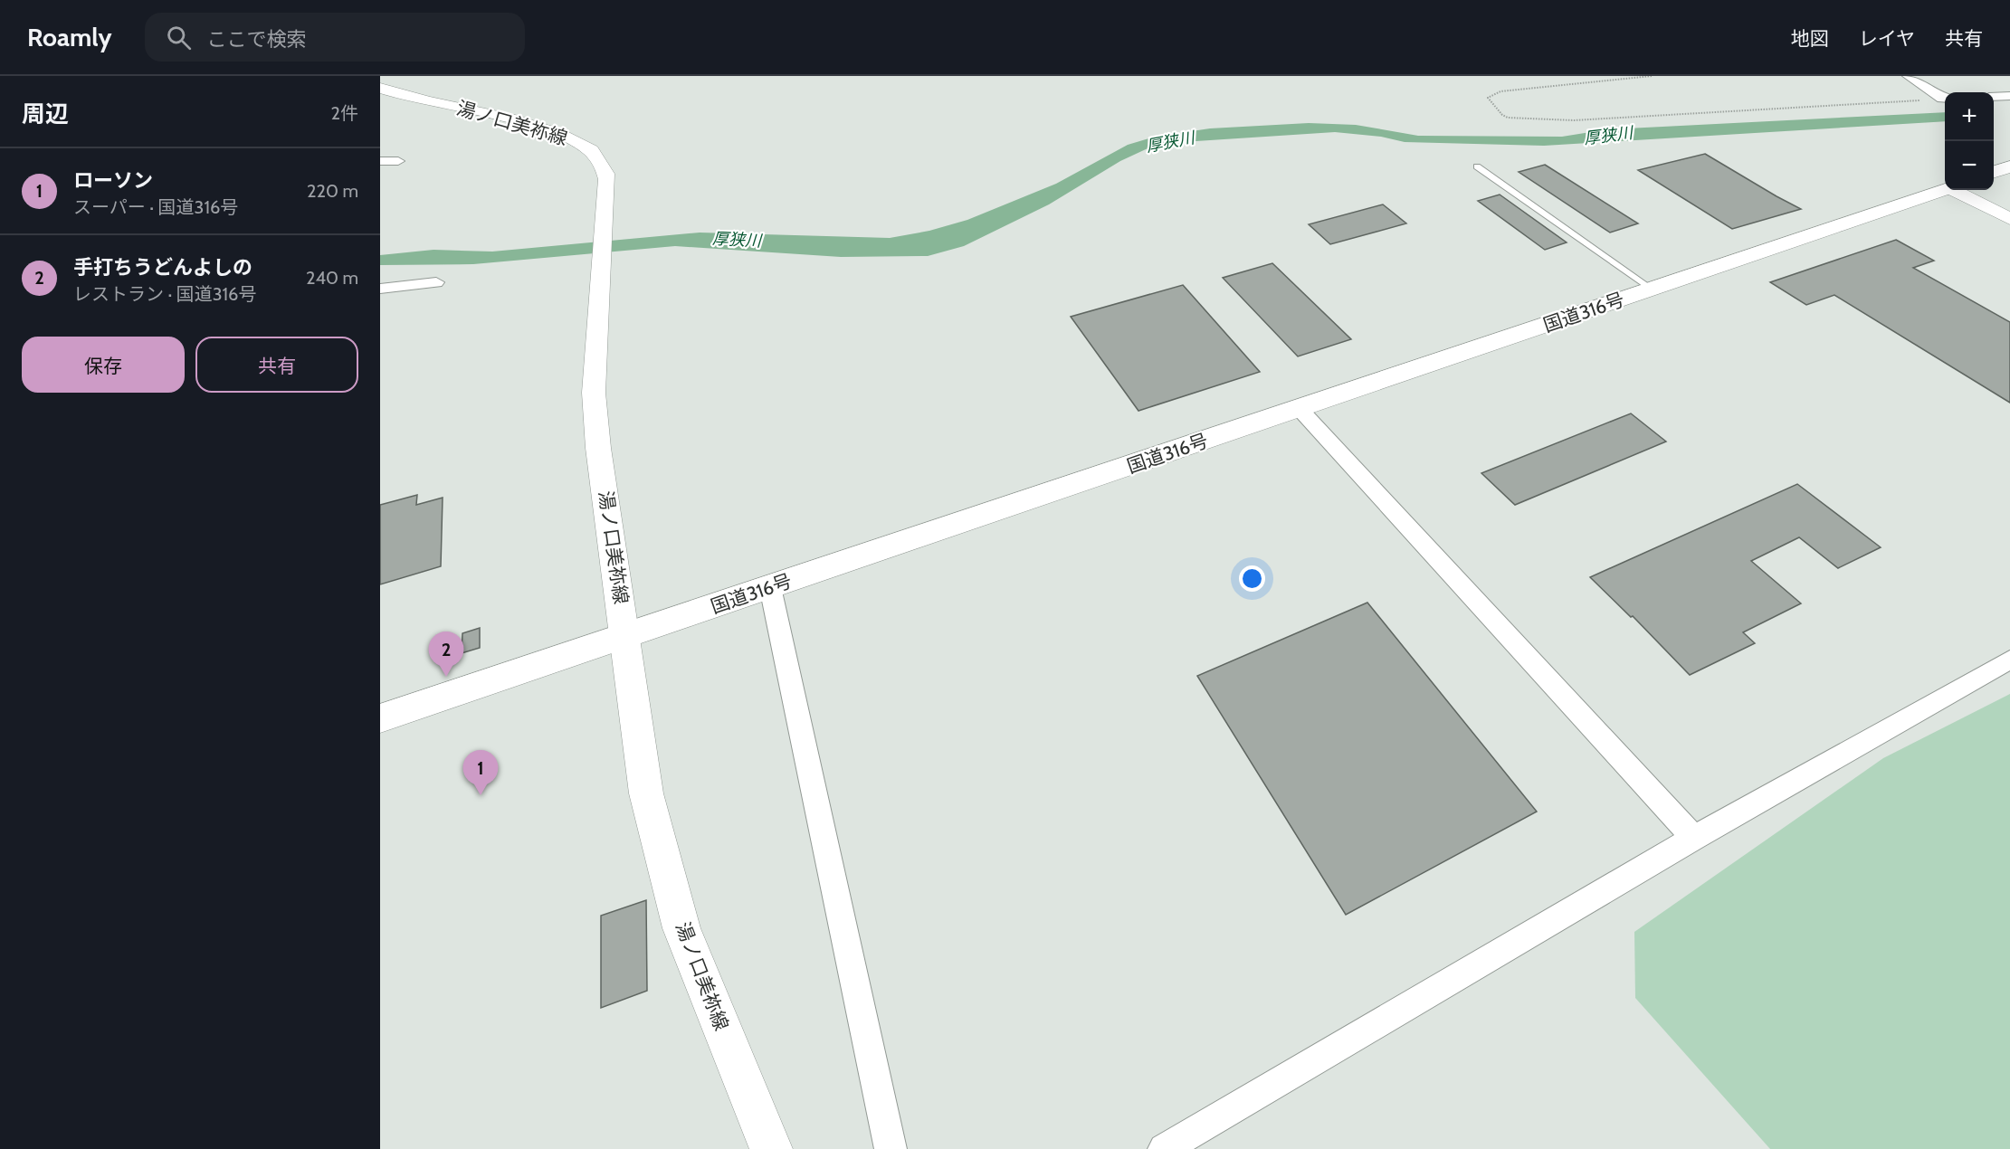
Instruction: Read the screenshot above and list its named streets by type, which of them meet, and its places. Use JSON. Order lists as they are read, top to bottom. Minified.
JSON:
{"streets":{"main road":["湯ノ口美祢線","国道316号"]},"crossings":[["湯ノ口美祢線","国道316号"]],"water":["厚狭川"],"page":{"header":"Roamly","search":"ここで検索","nav":["地図","レイヤ","共有"],"heading":["周辺","2件"],"map_buttons":["+","−"],"list":[{"mark":"1","name":"ローソン","note":"スーパー · 国道316号","value":"220 m"},{"mark":"2","name":"手打ちうどんよしの","note":"レストラン · 国道316号","value":"240 m"}],"buttons":["保存","共有"],"pins":["2","1"]}}
